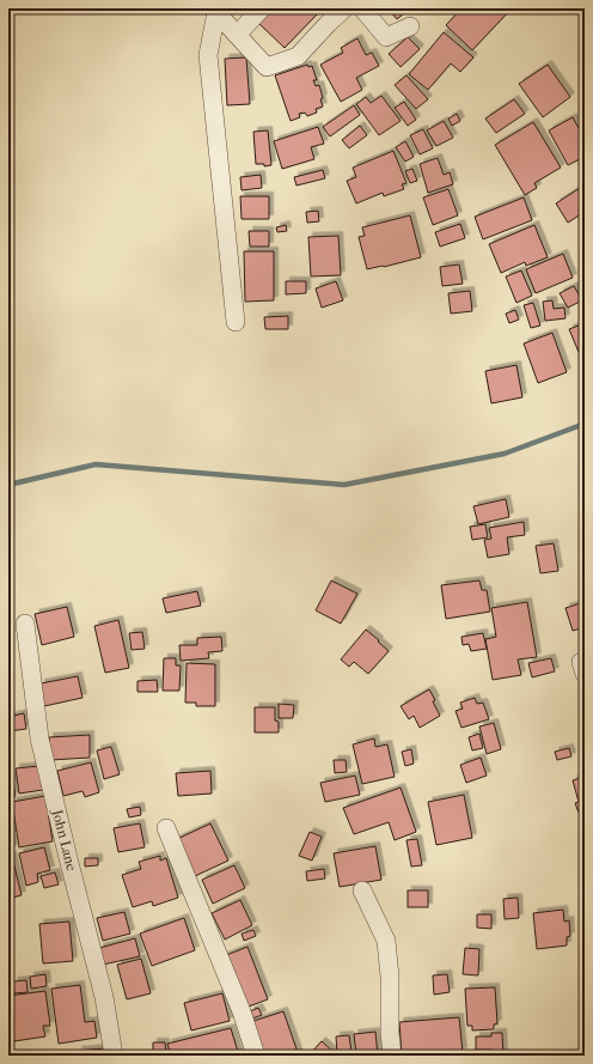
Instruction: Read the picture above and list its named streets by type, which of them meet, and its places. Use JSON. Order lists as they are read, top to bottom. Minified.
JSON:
{"streets":{"street":["John Lane"]}}
